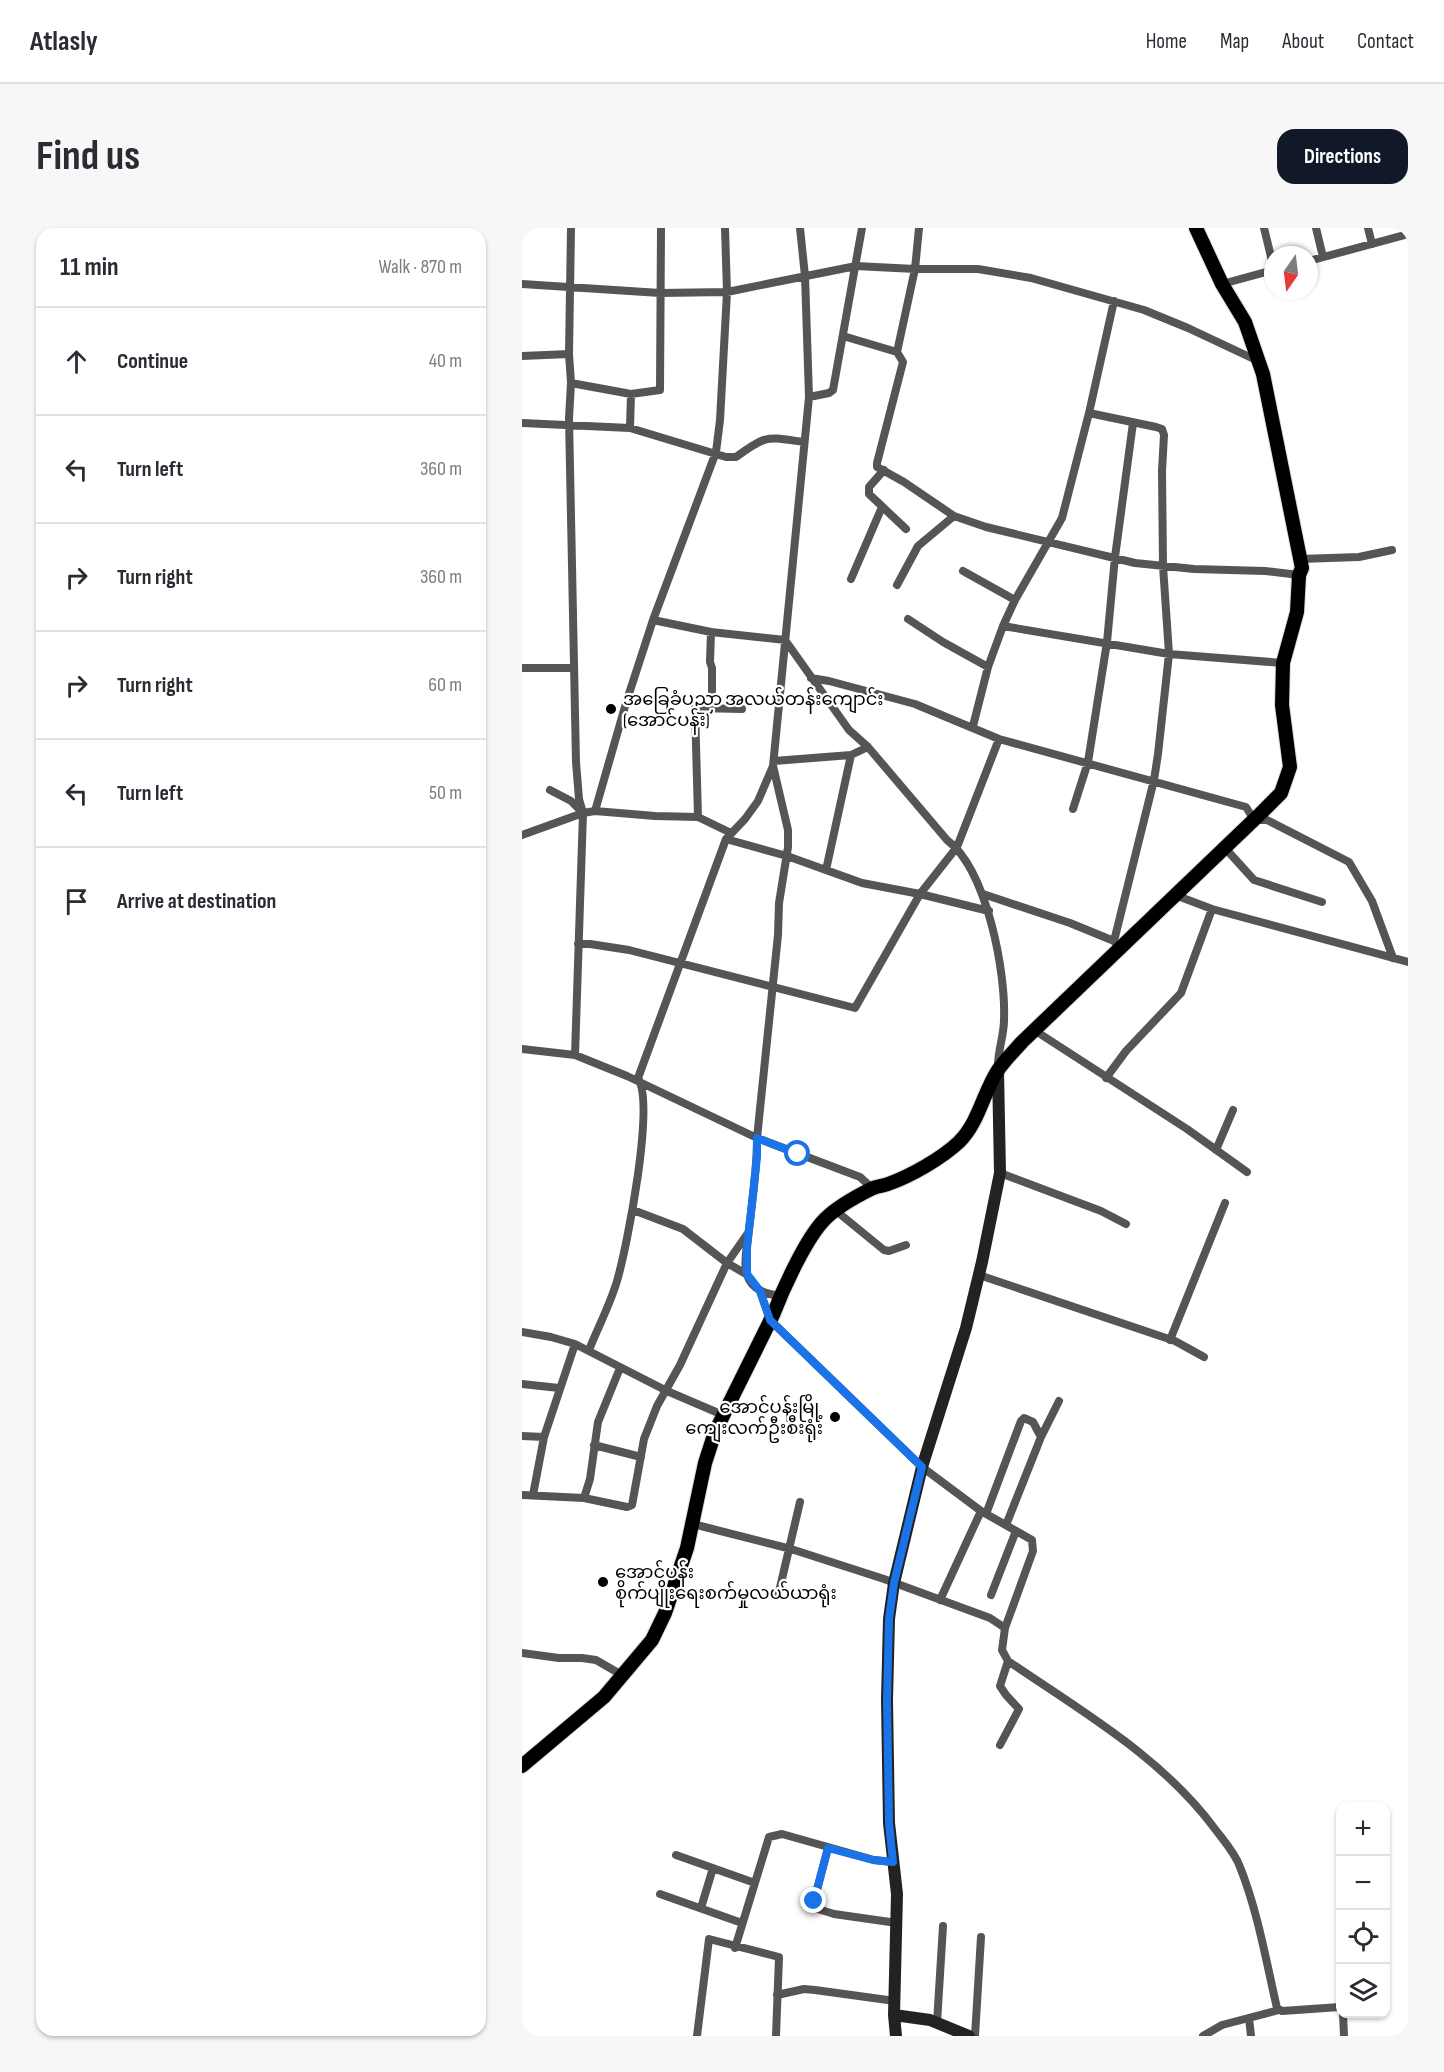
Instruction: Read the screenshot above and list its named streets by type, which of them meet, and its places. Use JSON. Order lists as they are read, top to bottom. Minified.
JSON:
{"places":["အခြေခံပညာ အလယ်တန်းကျောင်း (အောင်ပန်း)","အောင်ပန်းမြို့ ကျေးလက်ဦးစီးရုံး","အောင်ပန်း စိုက်ပျိုးရေးစက်မှုလယ်ယာရုံး"],"north":"bottom","page":{"header":"Atlasly","nav":["Home","Map","About","Contact"],"buttons":"Directions","title":"Find us","heading":["11 min","Walk · 870 m"],"list":[["Continue","40 m"],["Turn left","360 m"],["Turn right","360 m"],["Turn right","60 m"],["Turn left","50 m"],"Arrive at destination"],"map_buttons":["+","−"]}}
